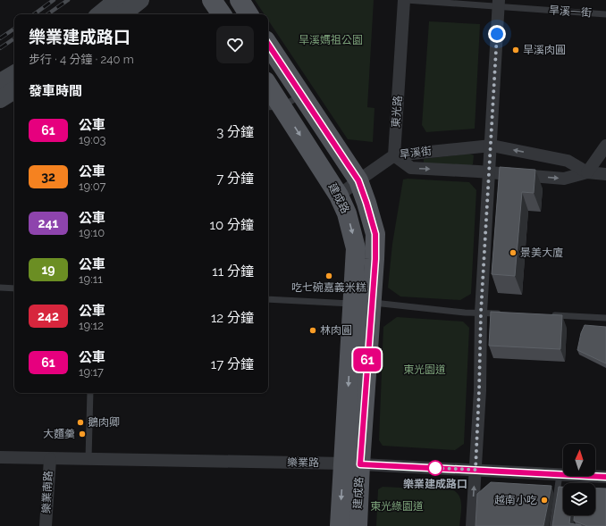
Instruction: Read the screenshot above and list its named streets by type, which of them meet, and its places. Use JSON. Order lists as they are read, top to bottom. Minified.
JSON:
{"streets":{"main road":["建成路"],"street":["東光路","旱溪街","樂業路","樂業南路"],"lane":["旱溪一街"]},"crossings":[["旱溪一街","東光路"],["東光路","旱溪街"],["建成路","樂業路"],["樂業路","樂業南路"]],"parks":["旱溪媽祖公園","東光園道","東光綠園道"],"places":["旱溪肉圓","景美大廈","吃七碗嘉義米糕","林肉圓","鵝肉卿","大麵羹","樂業建成路口","越南小吃"],"lines":["bus line 61"],"north":"top","page":{"on_map":"61","heading":[["樂業建成路口","步行 · 4 分鐘 · 240 m"],"發車時間"],"list":[{"mark":"61","name":"公車","note":"19:03","value":"3 分鐘"},{"mark":"32","name":"公車","note":"19:07","value":"7 分鐘"},{"mark":"241","name":"公車","note":"19:10","value":"10 分鐘"},{"mark":"19","name":"公車","note":"19:11","value":"11 分鐘"},{"mark":"242","name":"公車","note":"19:12","value":"12 分鐘"},{"mark":"61","name":"公車","note":"19:17","value":"17 分鐘"}]}}
